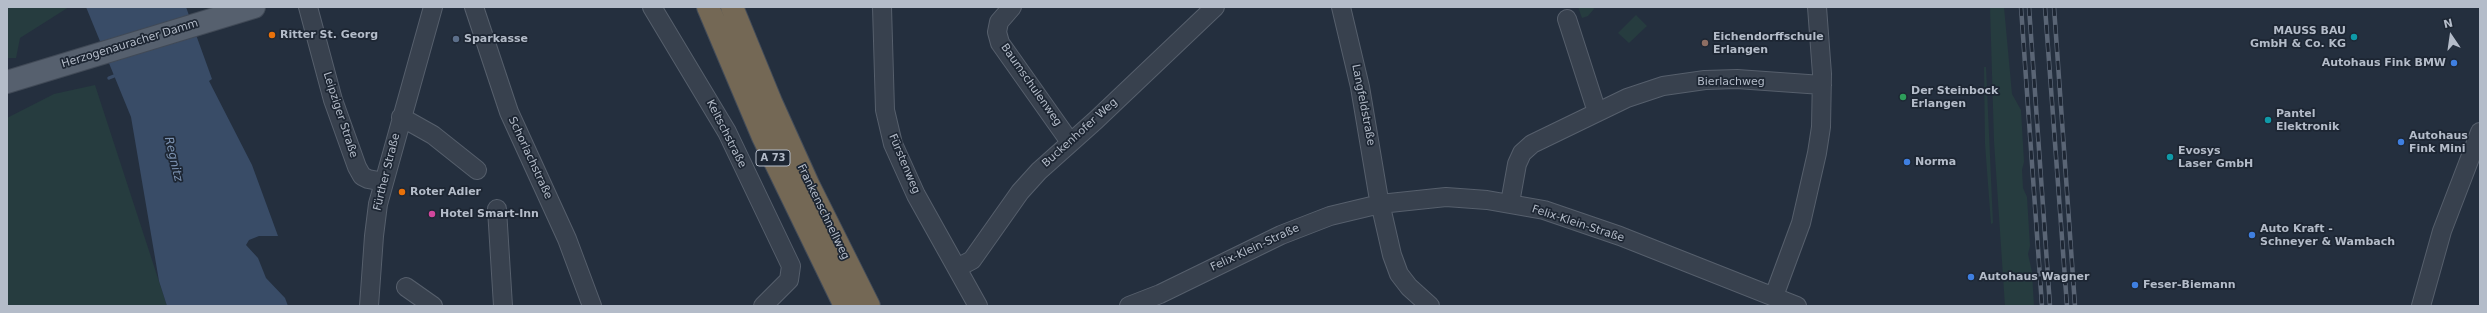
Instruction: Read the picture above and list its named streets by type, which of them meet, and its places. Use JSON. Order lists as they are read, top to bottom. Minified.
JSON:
{"streets":{"highway":["A 73","Frankenschnellweg"],"main road":["Herzogenauracher Damm"],"street":["Bierlachweg","Baumschulenweg","Langfeldstraße","Leipziger Straße","Buckenhofer Weg","Keltschstraße","Schorlachstraße","Fürstenweg","Fürther Straße","Felix-Klein-Straße"]},"crossings":[["Bierlachweg","Felix-Klein-Straße"],["Baumschulenweg","Buckenhofer Weg"],["Langfeldstraße","Felix-Klein-Straße"],["Leipziger Straße","Fürther Straße"],["Buckenhofer Weg","Fürstenweg"]],"water":["Regnitz"],"places":["Ritter St. Georg","MAUSS BAU GmbH & Co. KG","Sparkasse","Eichendorffschule Erlangen","Autohaus Fink BMW","Der Steinbock Erlangen","Pantel Elektronik","Autohaus Fink Mini","Evosys Laser GmbH","Norma","Roter Adler","Hotel Smart-Inn","Auto Kraft - Schneyer & Wambach","Autohaus Wagner","Feser-Biemann"],"north":"top"}
